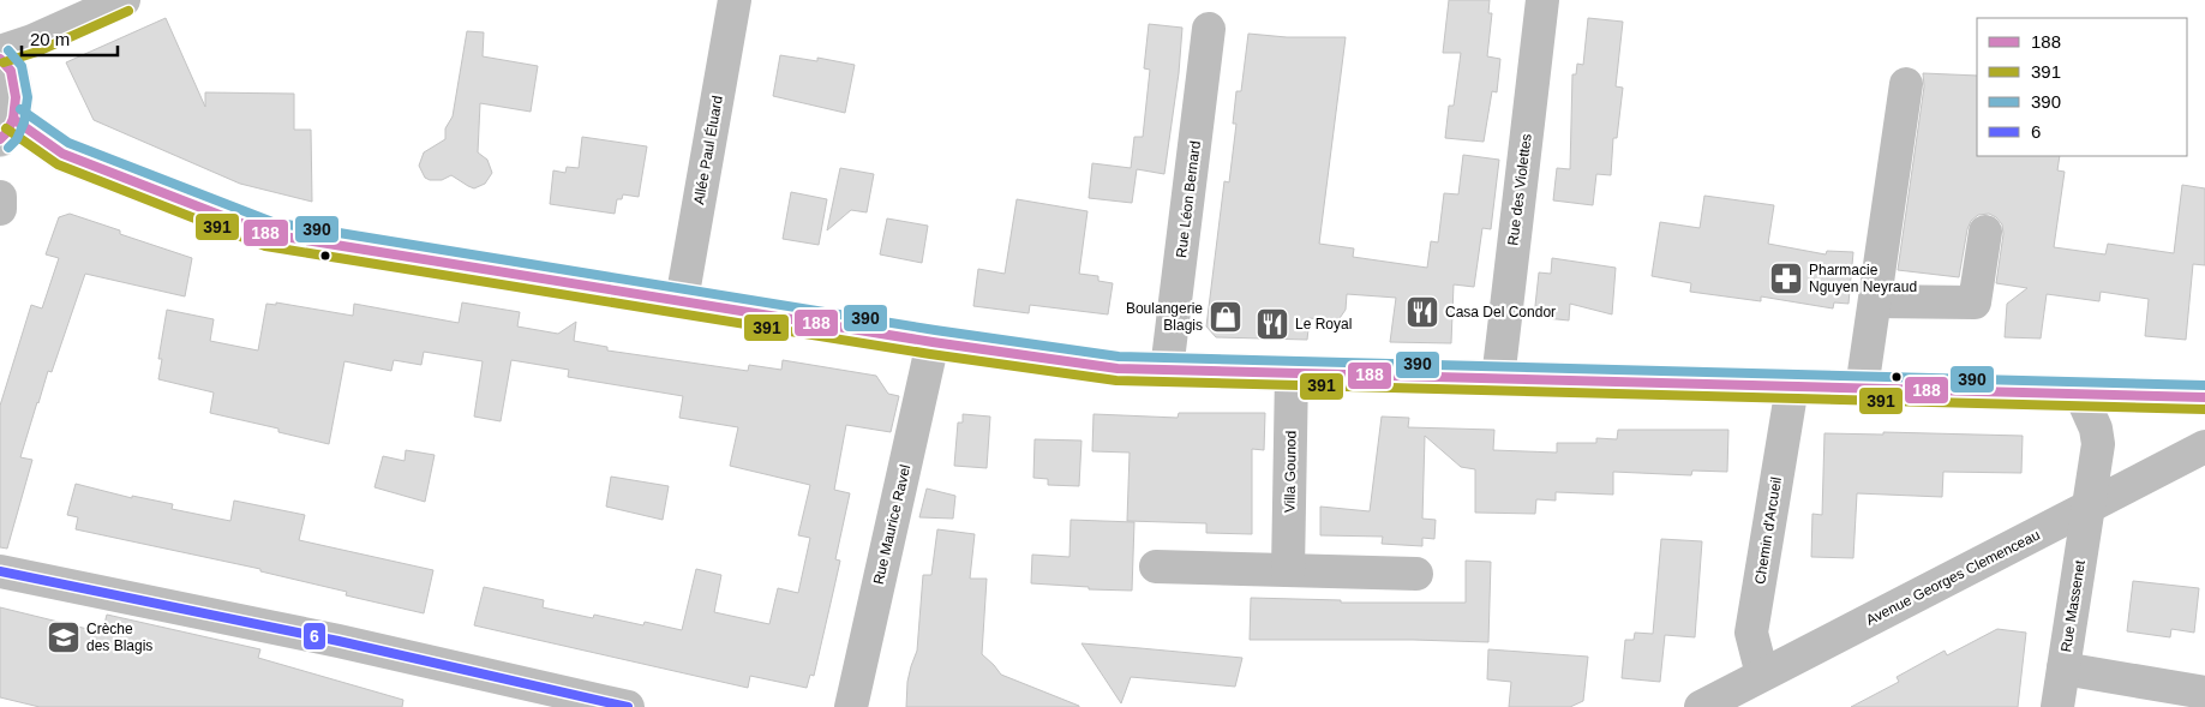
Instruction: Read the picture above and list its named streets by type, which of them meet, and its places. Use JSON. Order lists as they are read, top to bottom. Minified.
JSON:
{"streets":{"street":["Allée Paul Éluard","Rue des Violettes","Rue Léon Bernard","Villa Gounod","Rue Maurice Ravel","Chemin d'Arcueil","Avenue Georges Clemenceau","Rue Massenet"]},"crossings":[["Chemin d'Arcueil","Avenue Georges Clemenceau"],["Avenue Georges Clemenceau","Rue Massenet"]],"places":{"pharmacy":["Pharmacie Nguyen Neyraud"],"restaurant":["Casa Del Condor","Le Royal"],"shop":["Boulangerie Blagis"],"school or university":["Crèche des Blagis"]},"lines":["transit line 391","transit line 390","transit line 188","transit line 6"],"legend":["188","391","390","6"],"scale_bar":"20 m"}
